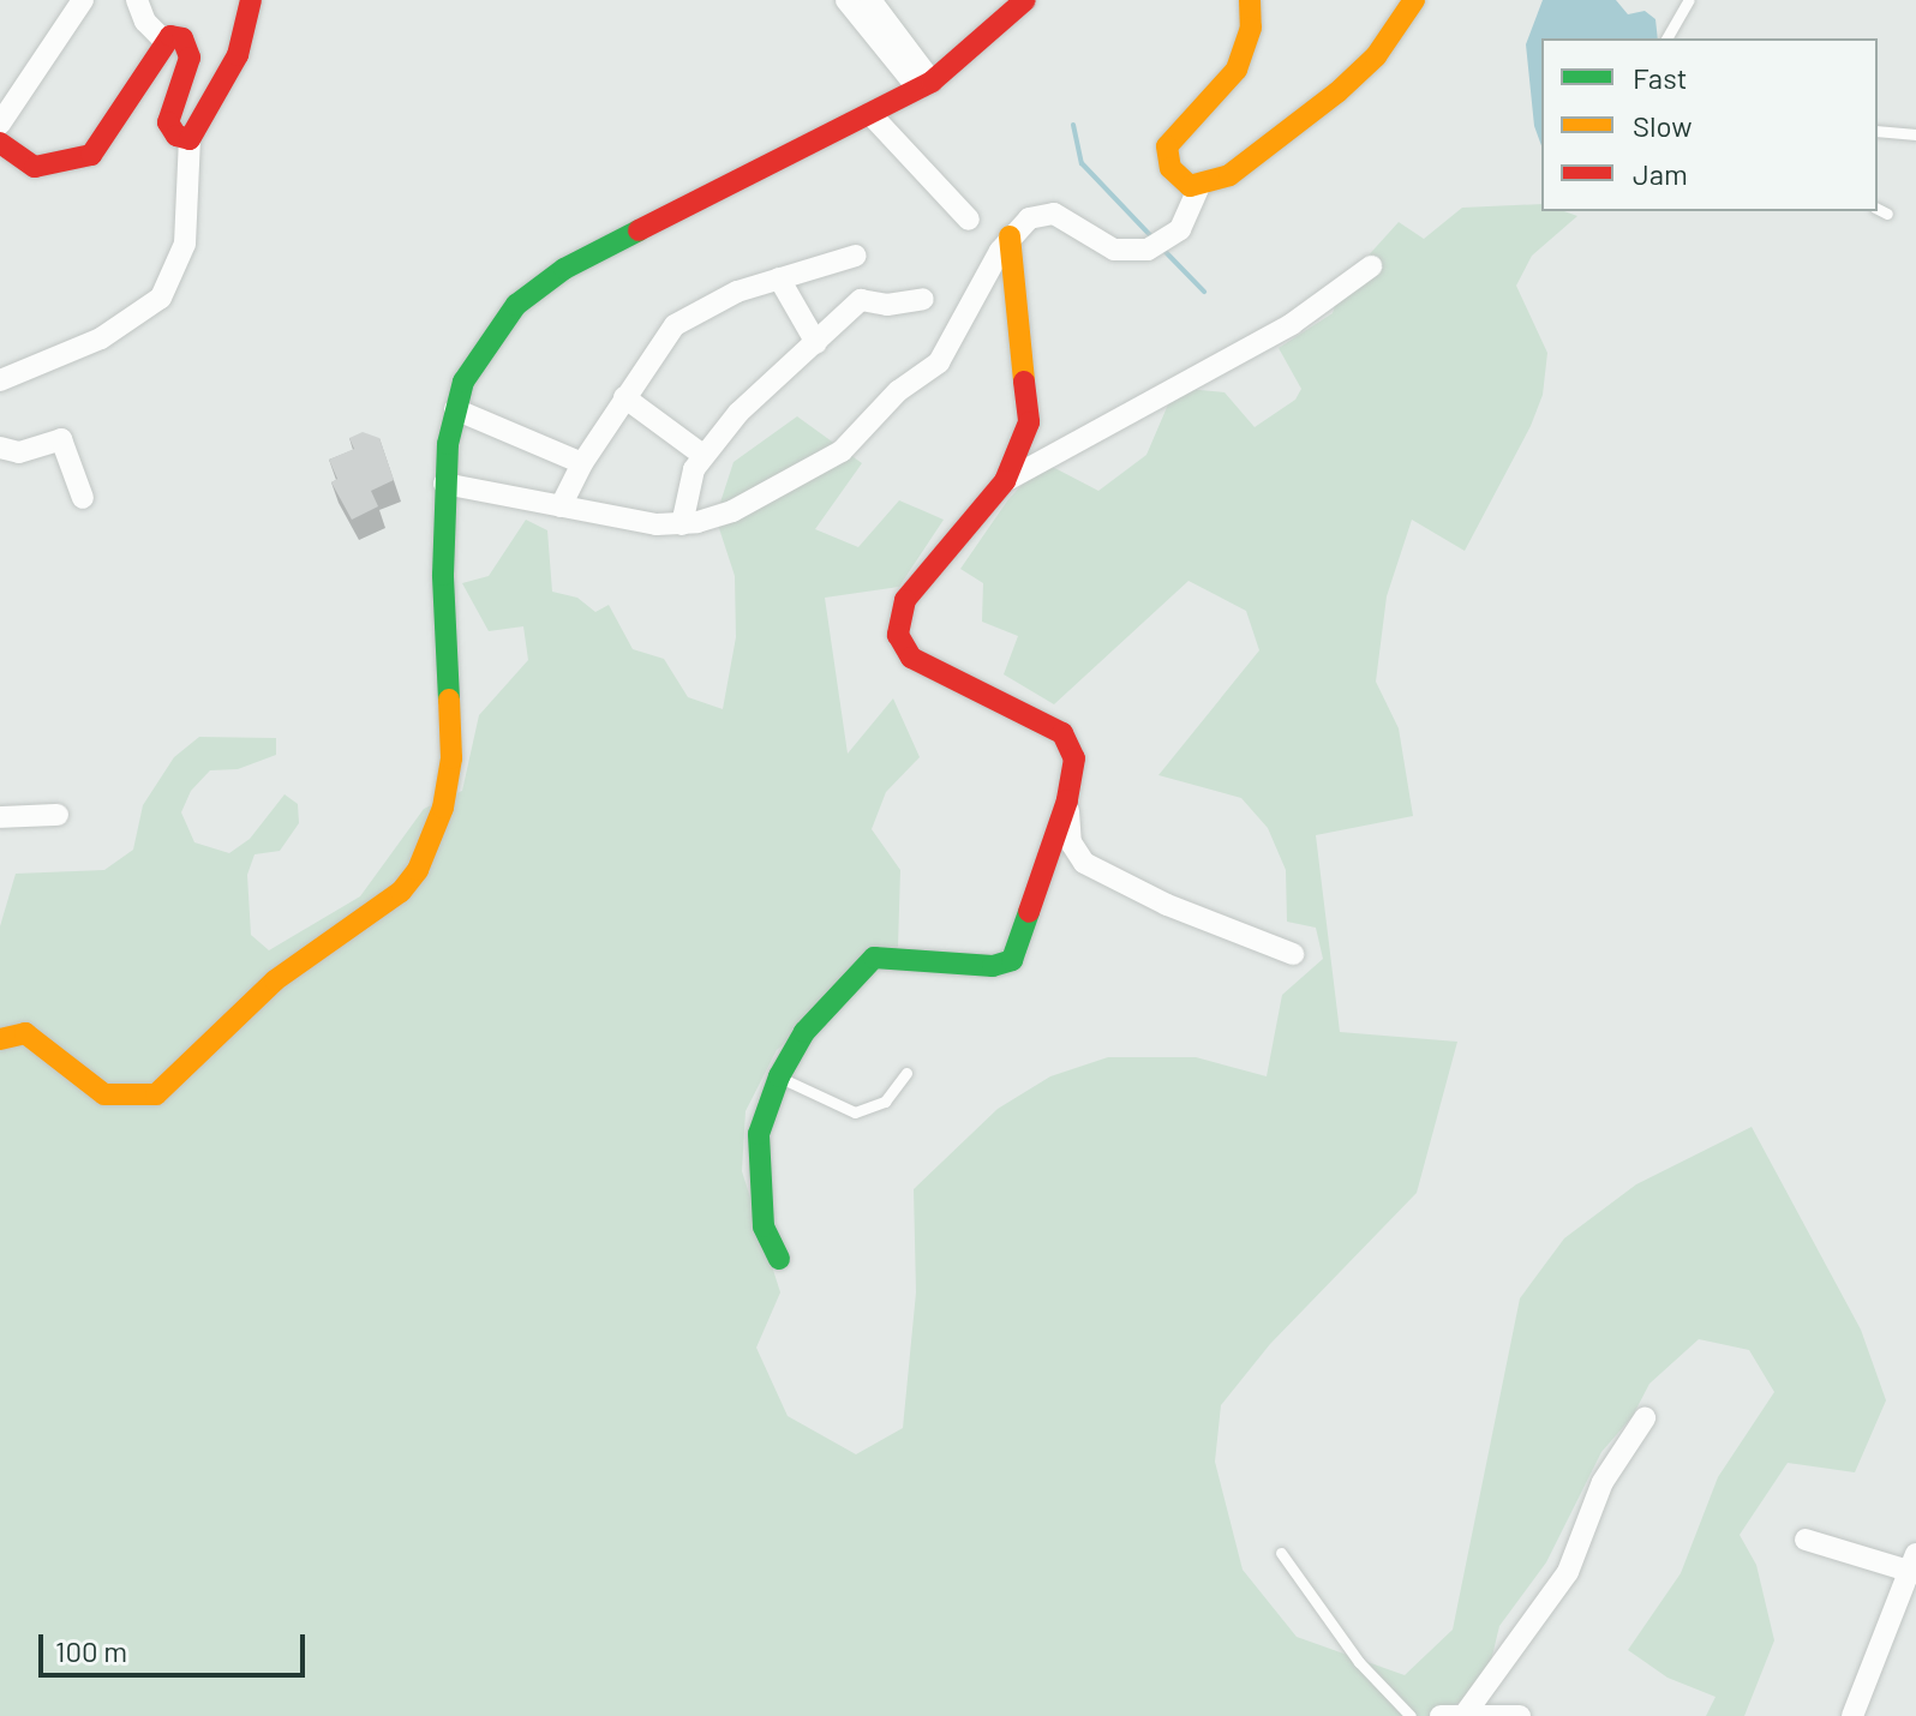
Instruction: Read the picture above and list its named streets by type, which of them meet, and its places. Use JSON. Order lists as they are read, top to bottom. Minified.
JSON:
{"legend":["Fast","Slow","Jam"],"scale_bar":"100 m"}
